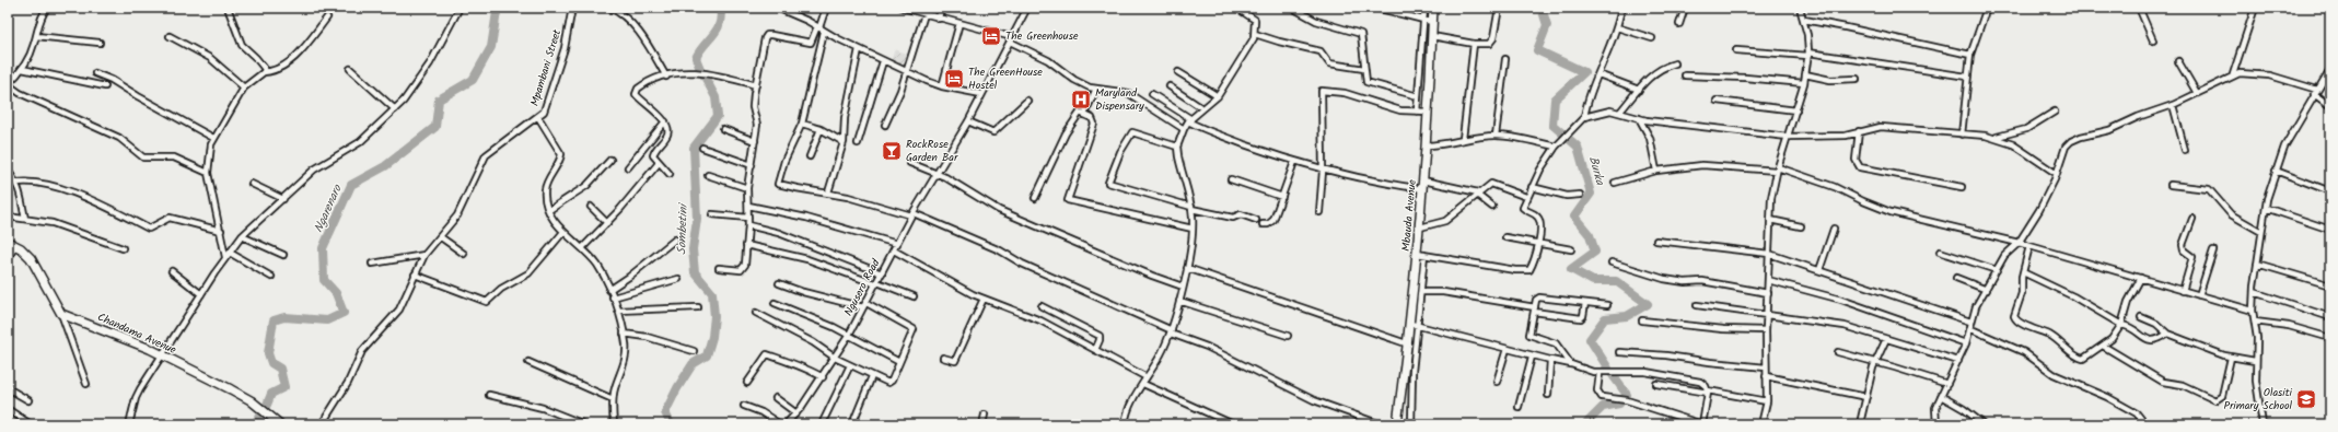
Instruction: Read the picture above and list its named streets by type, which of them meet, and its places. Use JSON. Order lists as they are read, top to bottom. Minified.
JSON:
{"streets":{"street":["Mpambani Street","Mbauda Avenue","Ngusero Road","Chandama Avenue"]},"water":["Burka","Ngarenaro","Sombetini"],"places":{"hotel":["The Greenhouse","The GreenHouse Hostel"],"hospital":["Maryland Dispensary"],"bar":["RockRose Garden Bar"],"school or university":["Olasiti Primary School"]}}
